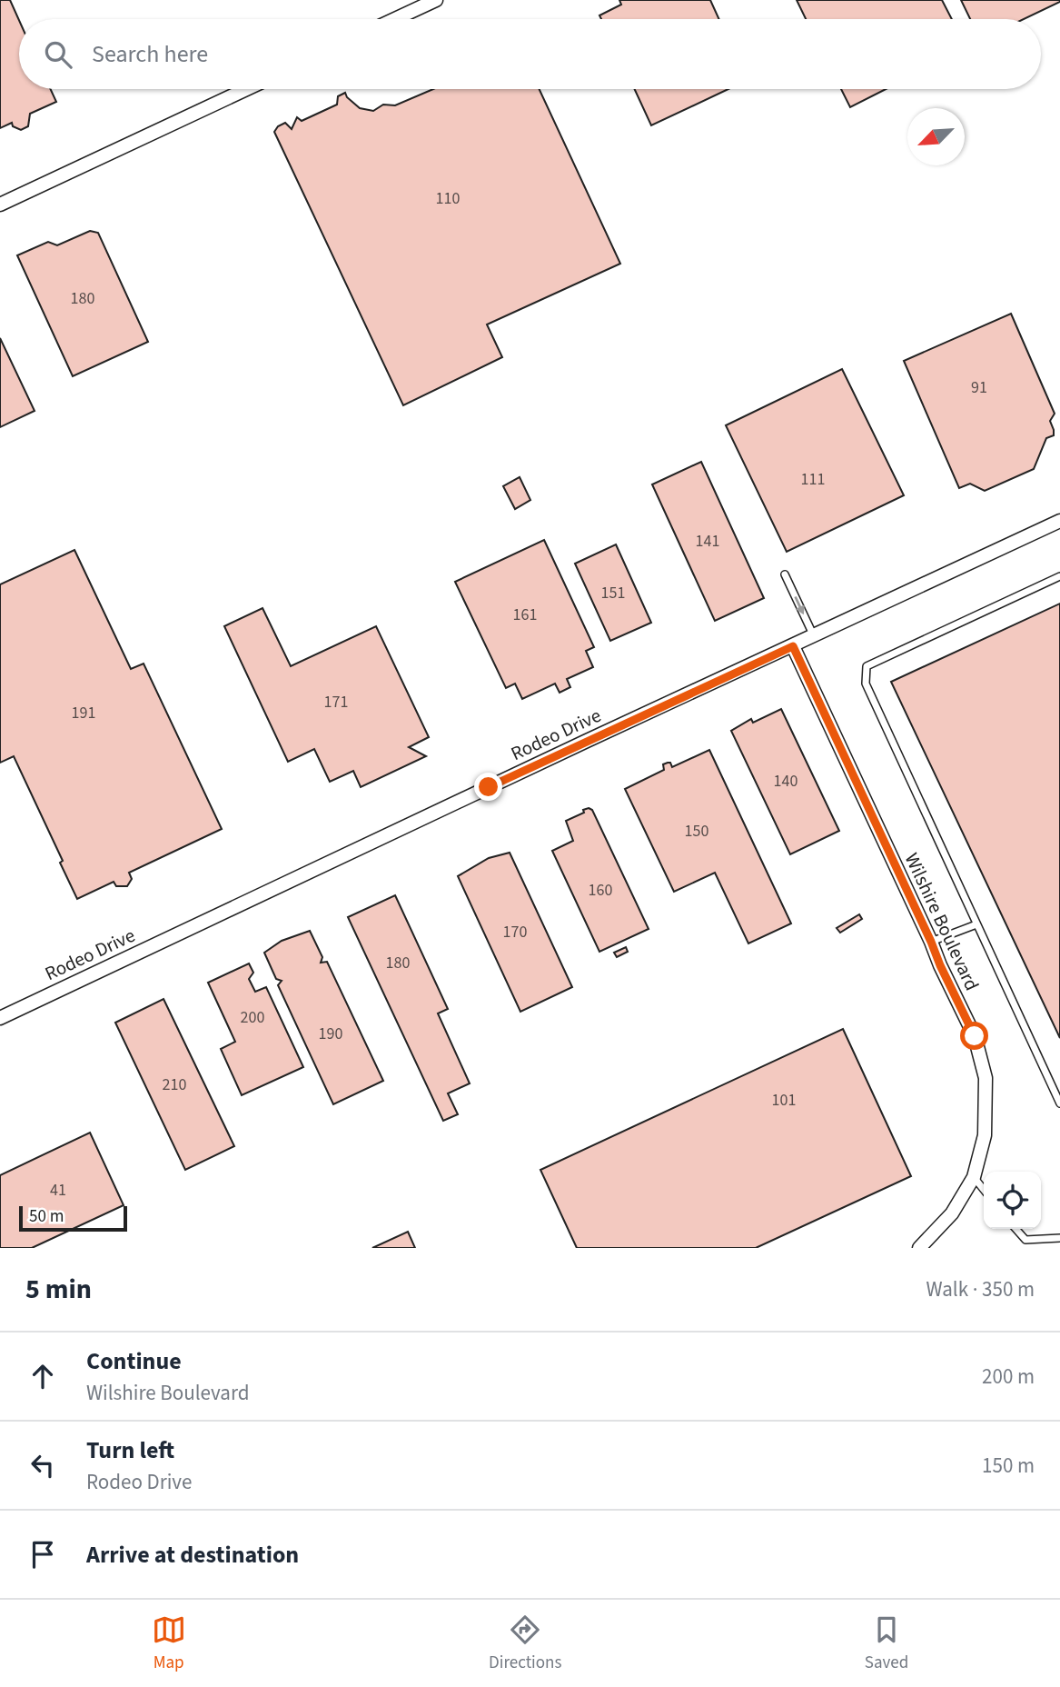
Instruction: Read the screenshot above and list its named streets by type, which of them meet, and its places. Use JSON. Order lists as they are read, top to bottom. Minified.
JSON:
{"streets":{"street":["Rodeo Drive","Wilshire Boulevard"]},"crossings":[["Rodeo Drive","Wilshire Boulevard"]],"house_numbers":["110","180","91","111","141","151","161","171","191","140","150","160","170","180","200","190","210","101","41"],"scale_bar":"50 m","north":"bottom left","page":{"search":"Search here","scale":"50 m","heading":["5 min","Walk · 350 m"],"list":[["Continue","Wilshire Boulevard","200 m"],["Turn left","Rodeo Drive","150 m"],"Arrive at destination"],"nav":["Map","Directions","Saved"]}}
